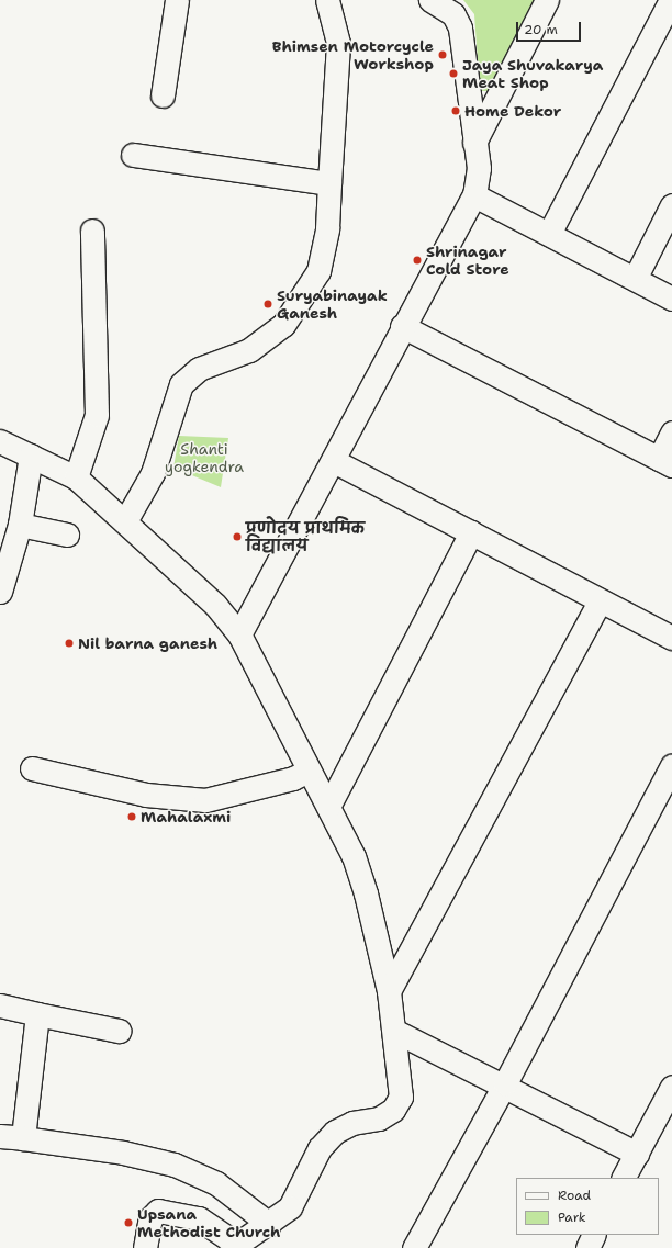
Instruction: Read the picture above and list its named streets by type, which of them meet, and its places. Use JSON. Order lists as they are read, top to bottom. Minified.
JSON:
{"parks":["Shanti yogkendra"],"places":["Bhimsen Motorcycle Workshop","Jaya Shuvakarya Meat Shop","Home Dekor","Shrinagar Cold Store","Suryabinayak Ganesh","प्रणोदय प्राथमिक विद्यालय","Nil barna ganesh","Mahalaxmi","Upsana Methodist Church"],"legend":["Road","Park"],"scale_bar":"20 m"}
